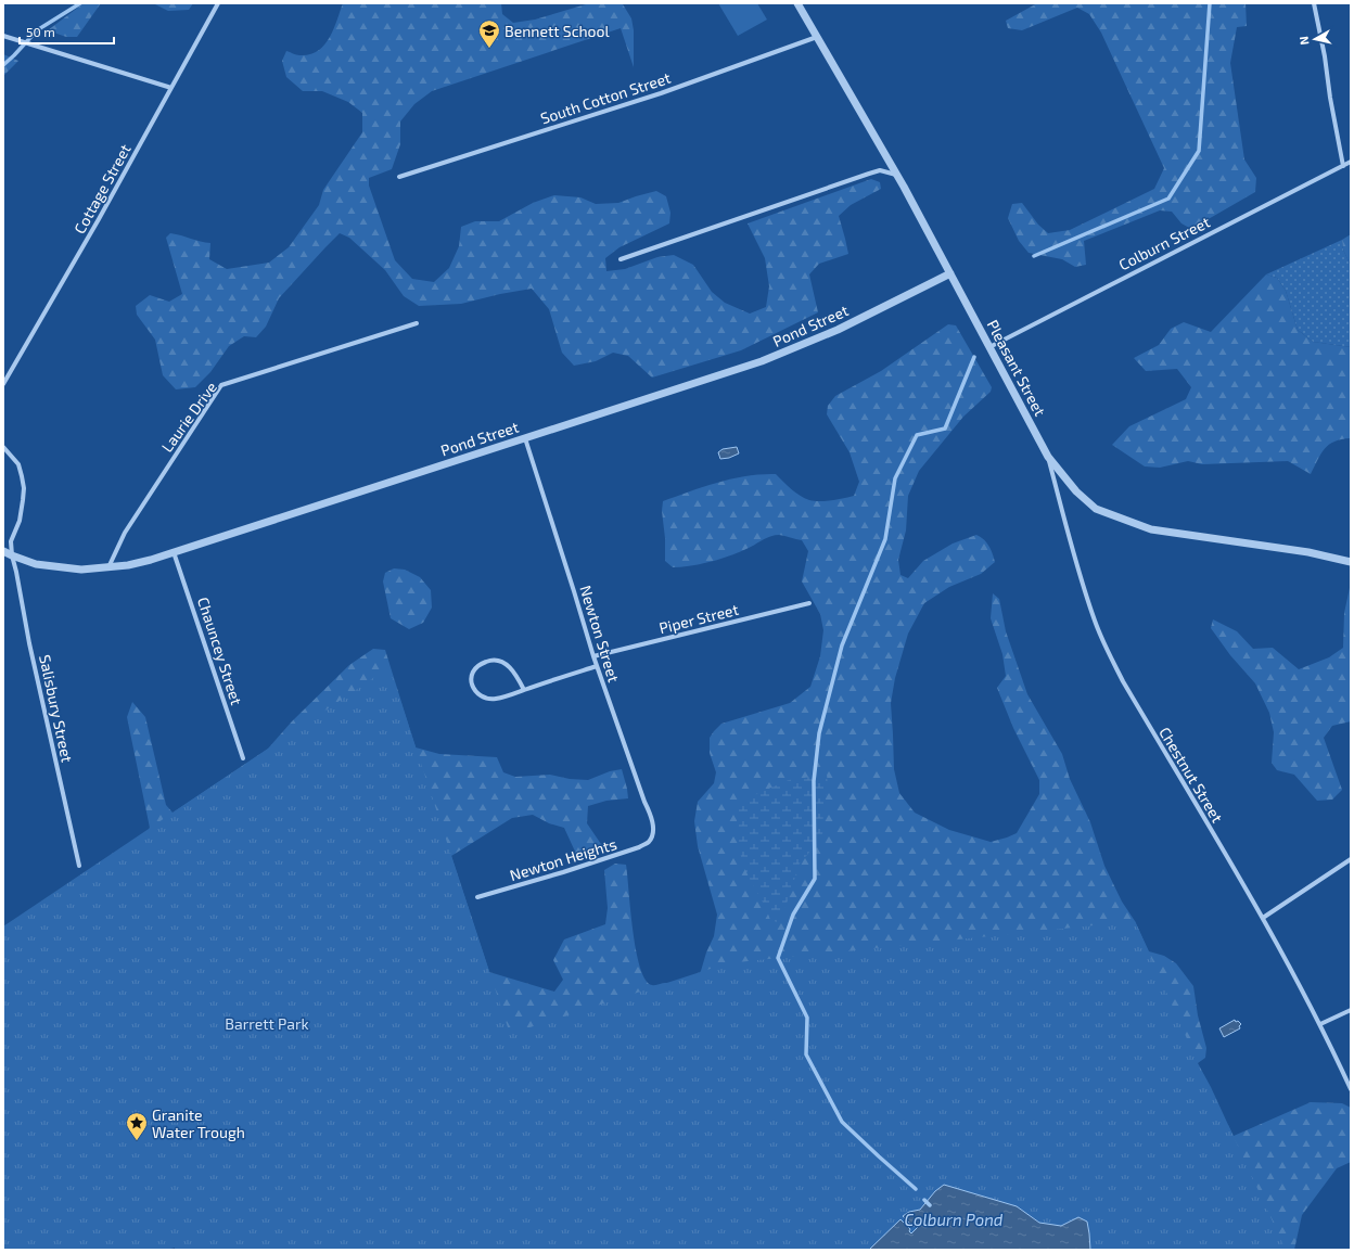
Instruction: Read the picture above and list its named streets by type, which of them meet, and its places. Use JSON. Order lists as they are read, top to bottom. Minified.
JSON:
{"streets":{"street":["South Cotton Street","Cottage Street","Colburn Street","Pond Street","Pleasant Street","Laurie Drive","Piper Street","Newton Street","Chauncey Street","Salisbury Street","Chestnut Street","Newton Heights"]},"crossings":[["South Cotton Street","Pleasant Street"],["Colburn Street","Pleasant Street"],["Pond Street","Pleasant Street"],["Pond Street","Laurie Drive"],["Pond Street","Newton Street"],["Pond Street","Chauncey Street"],["Pond Street","Salisbury Street"],["Pleasant Street","Chestnut Street"],["Piper Street","Newton Street"],["Newton Street","Newton Heights"]],"water":["Colburn Pond"],"parks":["Barrett Park"],"places":{"school or university":["Bennett School"],"place":["Granite Water Trough"]},"scale_bar":"50 m","north":"left"}
